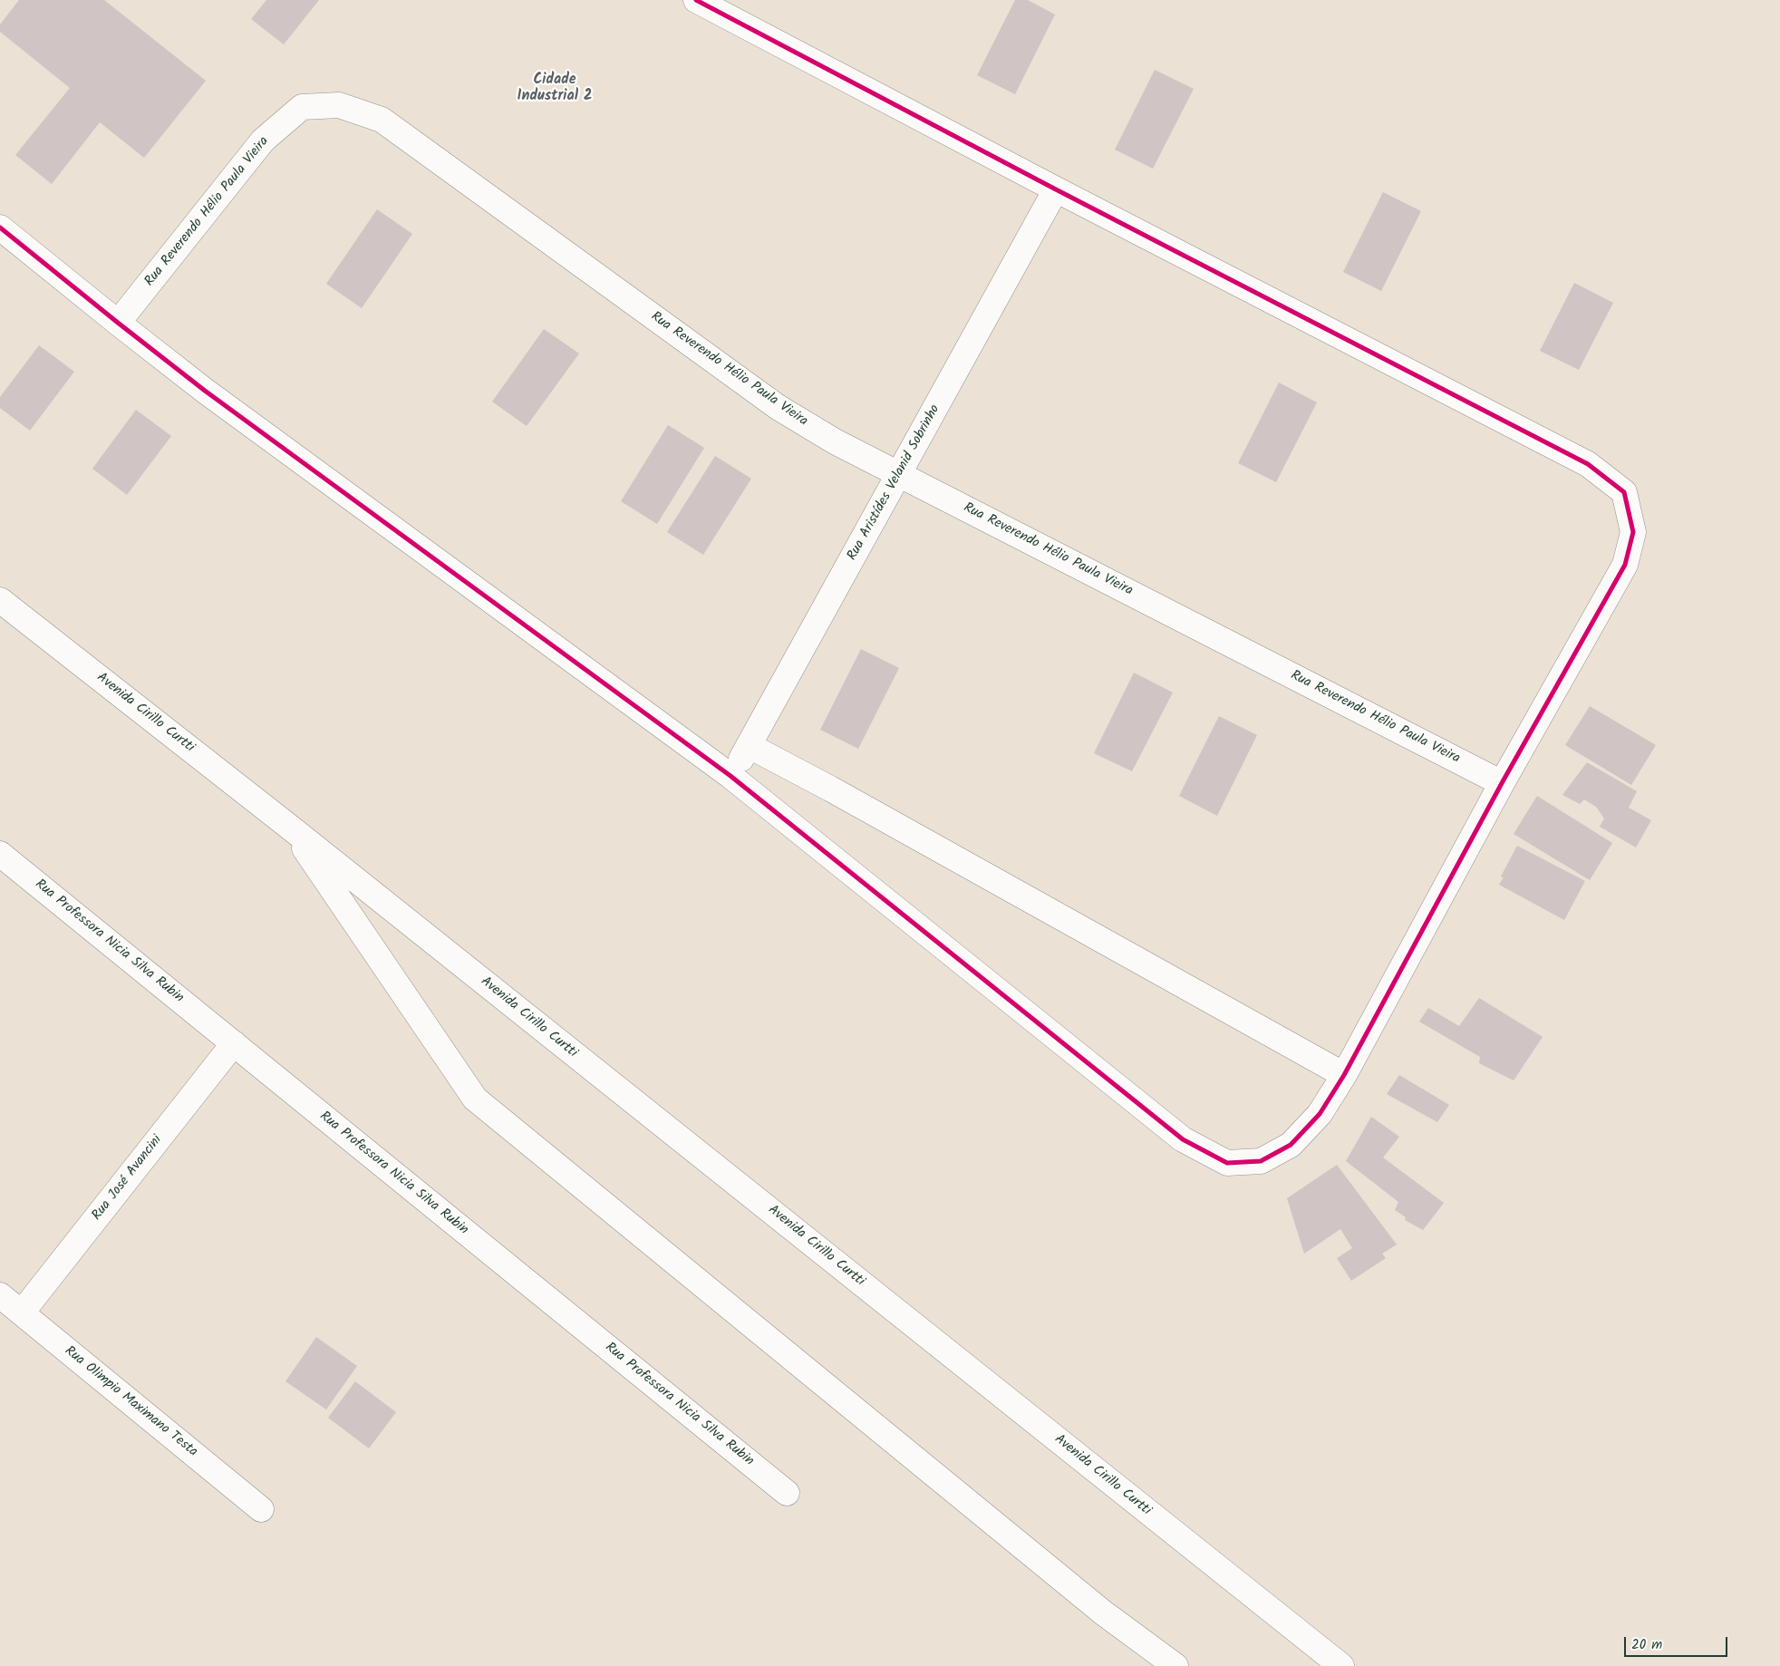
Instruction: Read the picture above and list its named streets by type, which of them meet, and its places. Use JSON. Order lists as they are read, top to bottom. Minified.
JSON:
{"streets":{"street":["Rua Reverendo Hélio Paula Vieira","Rua Aristídes Velanid Sobrinho","Avenida Cirillo Curtti","Rua Professora Nicia Silva Rubin","Rua José Avancini","Rua Olimpio Maximano Testa"]},"crossings":[["Rua Reverendo Hélio Paula Vieira","Rua Aristídes Velanid Sobrinho"],["Rua Professora Nicia Silva Rubin","Rua José Avancini"],["Rua José Avancini","Rua Olimpio Maximano Testa"]],"districts":["Cidade Industrial 2"],"scale_bar":"20 m"}
